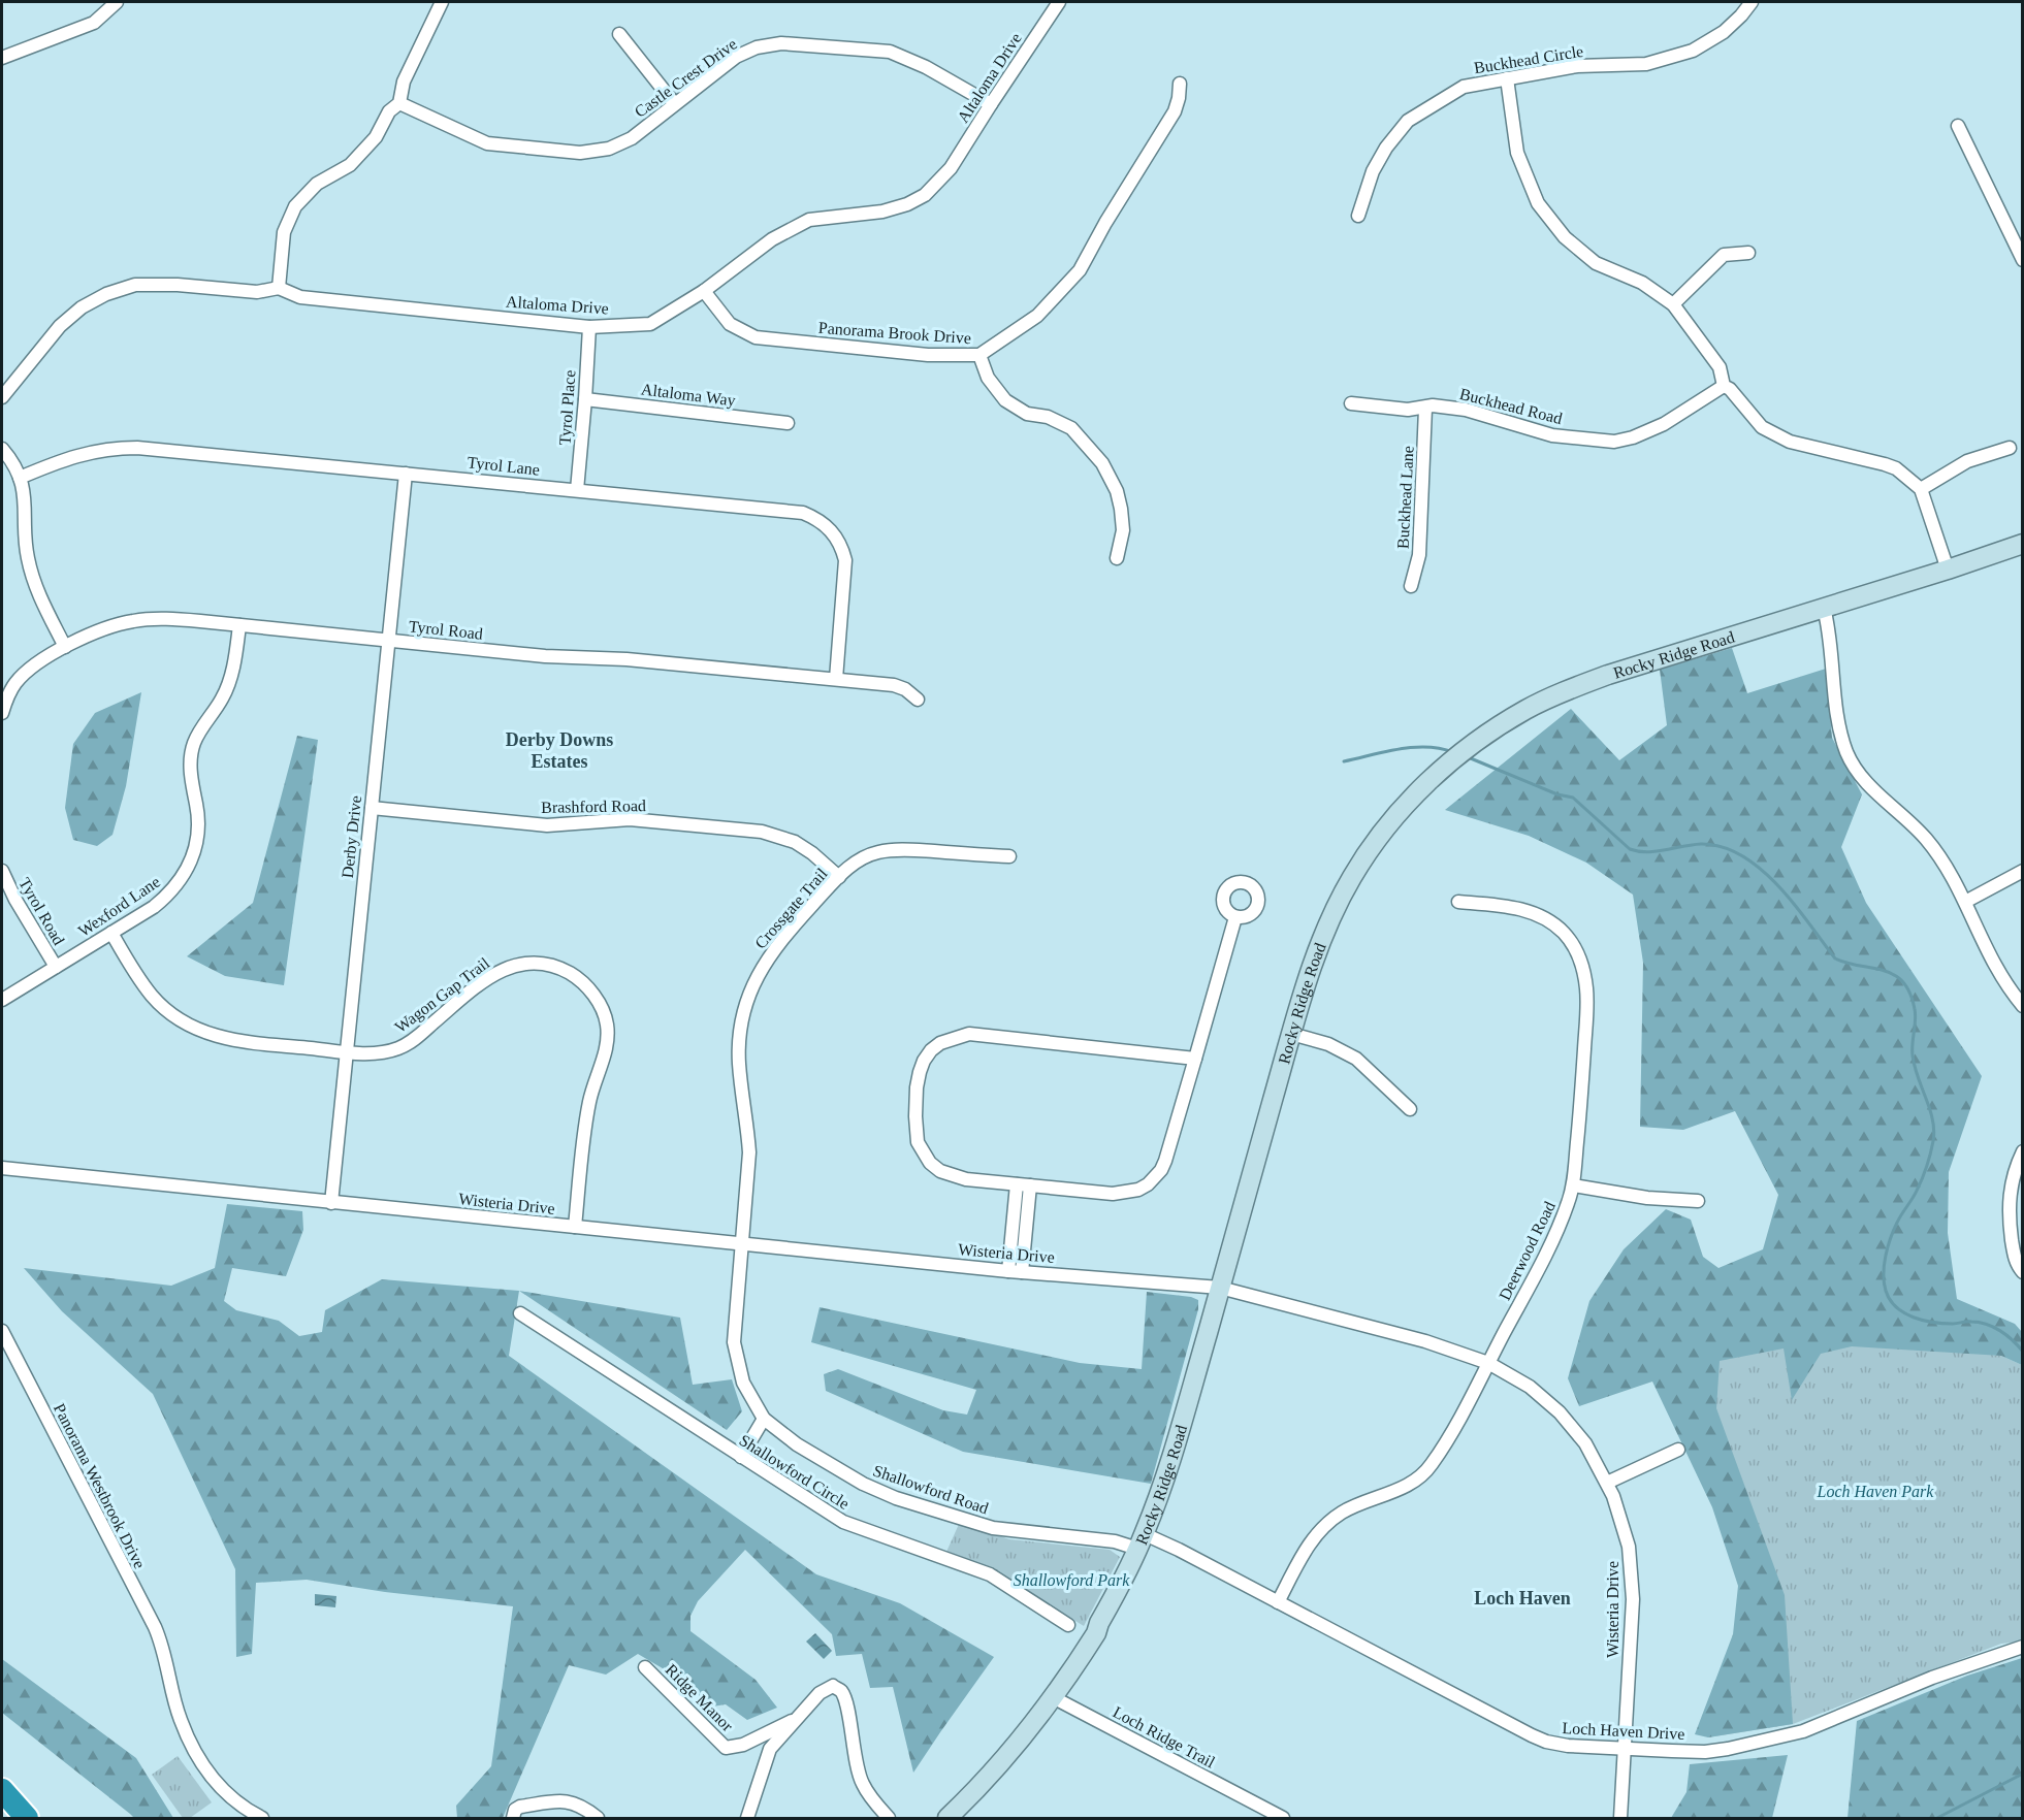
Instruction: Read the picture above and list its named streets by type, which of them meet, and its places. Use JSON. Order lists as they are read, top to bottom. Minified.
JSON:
{"streets":{"main road":["Rocky Ridge Road"],"street":["Buckhead Circle","Castle Crest Drive","Altaloma Drive","Panorama Brook Drive","Altaloma Way","Buckhead Road","Tyrol Place","Tyrol Lane","Buckhead Lane","Tyrol Road","Brashford Road","Derby Drive","Wexford Lane","Crossgate Trail","Wagon Gap Trail","Wisteria Drive","Deerwood Road","Shallowford Circle","Panorama Westbrook Drive","Shallowford Road","Ridge Manor","Loch Haven Drive","Loch Ridge Trail"]},"crossings":[["Castle Crest Drive","Altaloma Drive"],["Altaloma Drive","Panorama Brook Drive"],["Altaloma Drive","Tyrol Place"],["Altaloma Way","Tyrol Place"],["Buckhead Road","Buckhead Lane"],["Tyrol Place","Tyrol Lane"],["Tyrol Lane","Tyrol Road"],["Tyrol Lane","Derby Drive"],["Tyrol Road","Derby Drive"],["Tyrol Road","Wexford Lane"],["Rocky Ridge Road","Wisteria Drive"],["Rocky Ridge Road","Shallowford Road"],["Rocky Ridge Road","Loch Haven Drive"],["Rocky Ridge Road","Loch Ridge Trail"],["Brashford Road","Derby Drive"],["Brashford Road","Crossgate Trail"],["Derby Drive","Wagon Gap Trail"],["Derby Drive","Wisteria Drive"],["Wexford Lane","Wagon Gap Trail"],["Crossgate Trail","Wisteria Drive"],["Crossgate Trail","Shallowford Road"],["Wagon Gap Trail","Wisteria Drive"],["Wisteria Drive","Deerwood Road"],["Wisteria Drive","Shallowford Road"],["Wisteria Drive","Loch Haven Drive"],["Deerwood Road","Loch Haven Drive"],["Shallowford Road","Loch Haven Drive"]],"districts":["Derby Downs Estates","Loch Haven"],"parks":["Loch Haven Park","Shallowford Park"]}
